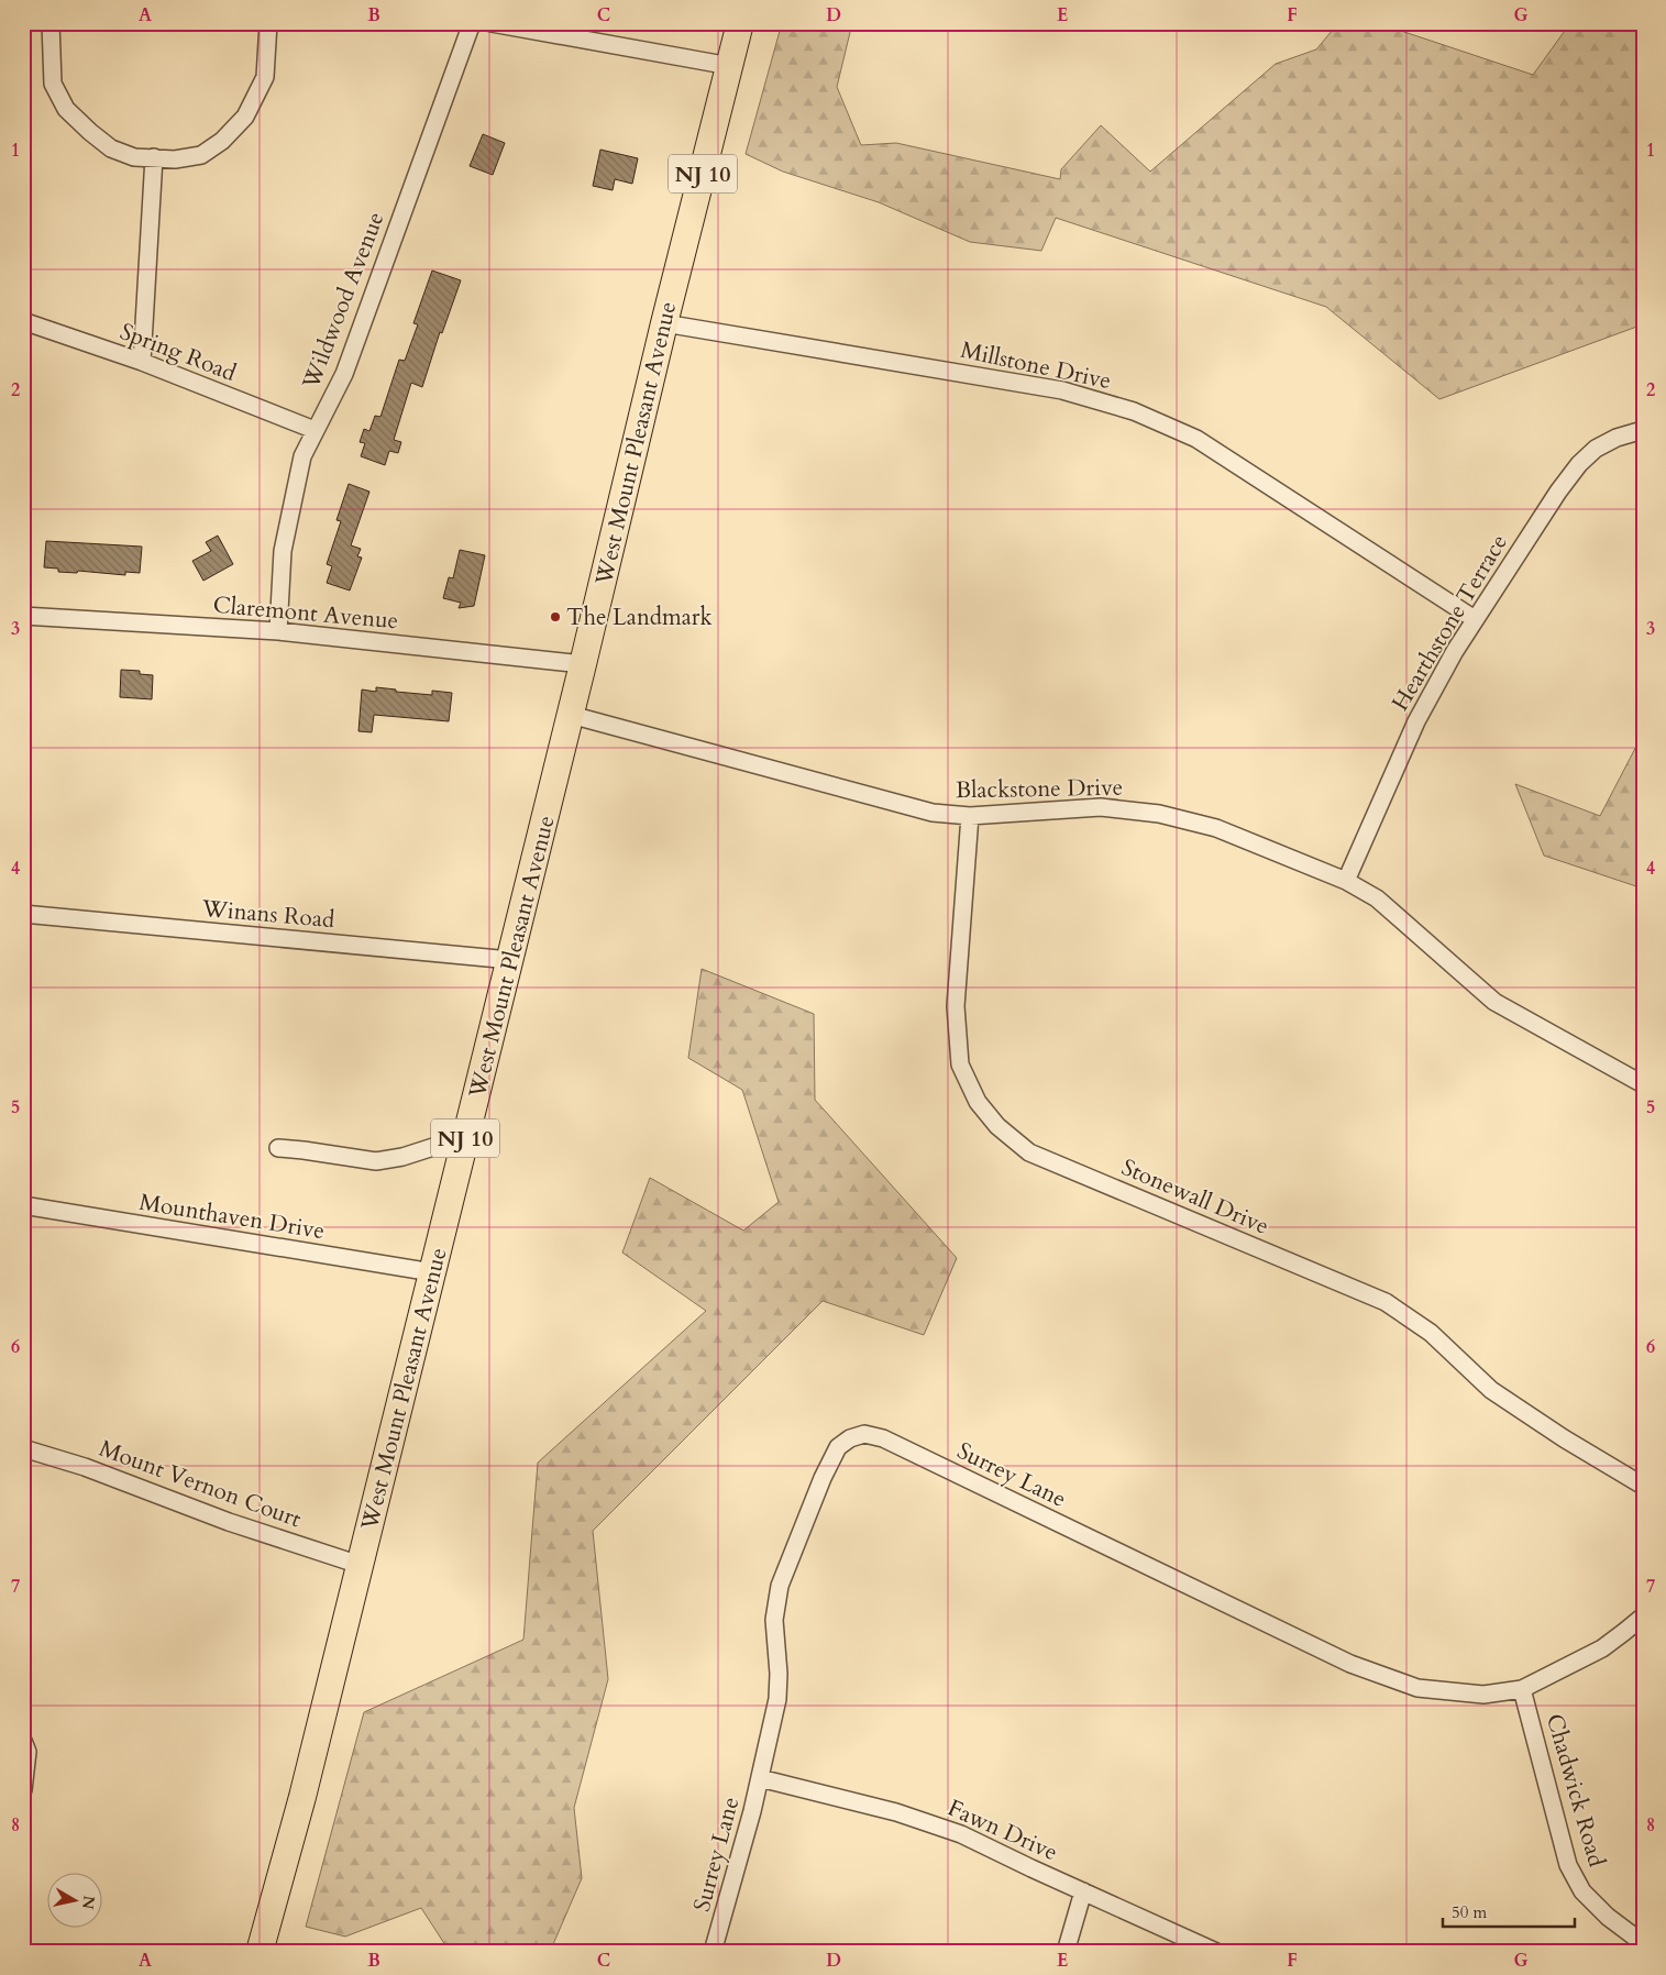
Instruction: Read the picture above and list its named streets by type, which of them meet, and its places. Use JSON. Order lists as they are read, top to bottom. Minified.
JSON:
{"streets":{"main road":["NJ 10","West Mount Pleasant Avenue"],"street":["Wildwood Avenue","Spring Road","Millstone Drive","Claremont Avenue","Hearthstone Terrace","Blackstone Drive","Winans Road","Stonewall Drive","Mounthaven Drive","Surrey Lane","Mount Vernon Court","Chadwick Road","Fawn Drive"]},"crossings":[["Wildwood Avenue","Spring Road"],["Wildwood Avenue","Claremont Avenue"],["Millstone Drive","West Mount Pleasant Avenue"],["Millstone Drive","Hearthstone Terrace"],["West Mount Pleasant Avenue","Claremont Avenue"],["West Mount Pleasant Avenue","Blackstone Drive"],["West Mount Pleasant Avenue","Winans Road"],["West Mount Pleasant Avenue","Mounthaven Drive"],["West Mount Pleasant Avenue","Mount Vernon Court"],["Hearthstone Terrace","Blackstone Drive"],["Blackstone Drive","Stonewall Drive"],["Surrey Lane","Chadwick Road"],["Surrey Lane","Fawn Drive"]],"places":["The Landmark"],"scale_bar":"50 m","north":"right","grid":{"columns":["A","B","C","D","E","F","G"],"rows":["1","2","3","4","5","6","7","8"]}}
